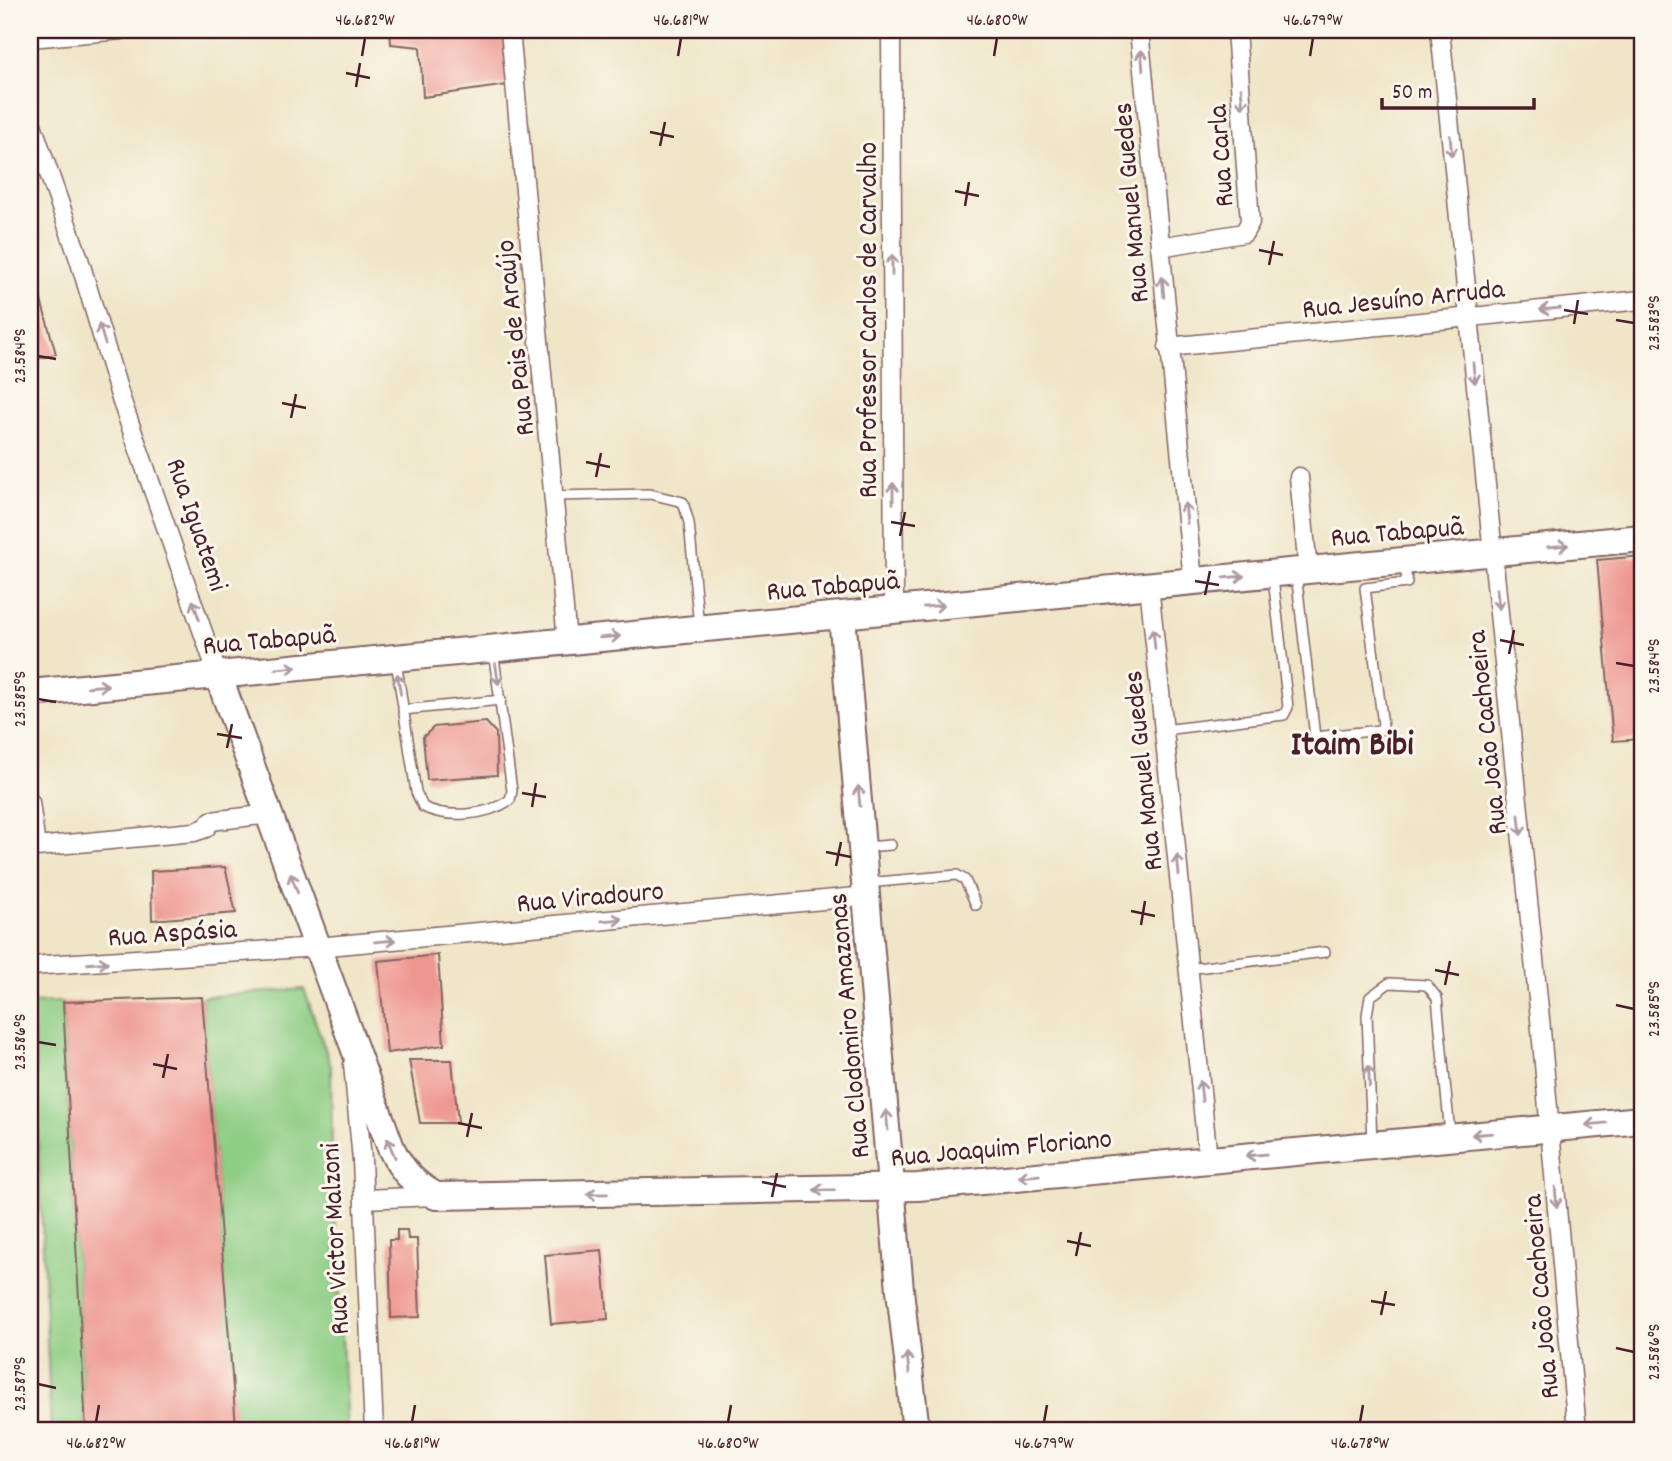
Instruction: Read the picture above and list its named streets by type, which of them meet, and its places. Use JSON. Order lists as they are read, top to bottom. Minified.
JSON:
{"streets":{"street":["Rua Carla","Rua Manuel Guedes","Rua Jesuíno Arruda","Rua Professor Carlos de Carvalho","Rua Pais de Araújo","Rua Iguatemi","Rua Tabapuã","Rua João Cachoeira","Rua Viradouro","Rua Aspásia","Rua Clodomiro Amazonas","Rua Joaquim Floriano","Rua Victor Malzoni"]},"crossings":[["Rua Carla","Rua Manuel Guedes"],["Rua Manuel Guedes","Rua Jesuíno Arruda"],["Rua Manuel Guedes","Rua Tabapuã"],["Rua Manuel Guedes","Rua Joaquim Floriano"],["Rua Jesuíno Arruda","Rua João Cachoeira"],["Rua Professor Carlos de Carvalho","Rua Tabapuã"],["Rua Pais de Araújo","Rua Tabapuã"],["Rua Iguatemi","Rua Tabapuã"],["Rua Iguatemi","Rua Viradouro"],["Rua Iguatemi","Rua Aspásia"],["Rua Iguatemi","Rua Victor Malzoni"],["Rua Tabapuã","Rua João Cachoeira"],["Rua Tabapuã","Rua Clodomiro Amazonas"],["Rua João Cachoeira","Rua Joaquim Floriano"],["Rua Viradouro","Rua Aspásia"],["Rua Viradouro","Rua Clodomiro Amazonas"],["Rua Viradouro","Rua Victor Malzoni"],["Rua Aspásia","Rua Victor Malzoni"],["Rua Clodomiro Amazonas","Rua Joaquim Floriano"],["Rua Joaquim Floriano","Rua Victor Malzoni"]],"one_way":["Rua Manuel Guedes","Rua Jesuíno Arruda","Rua Professor Carlos de Carvalho","Rua Iguatemi","Rua Tabapuã","Rua João Cachoeira","Rua Viradouro","Rua Aspásia","Rua Clodomiro Amazonas","Rua Joaquim Floriano"],"districts":["Itaim Bibi"],"scale_bar":"50 m","coordinates":["46.682°W","46.681°W","46.680°W","46.679°W","23.583°S","23.584°S","23.585°S","23.586°S","23.587°S","46.678°W"]}
